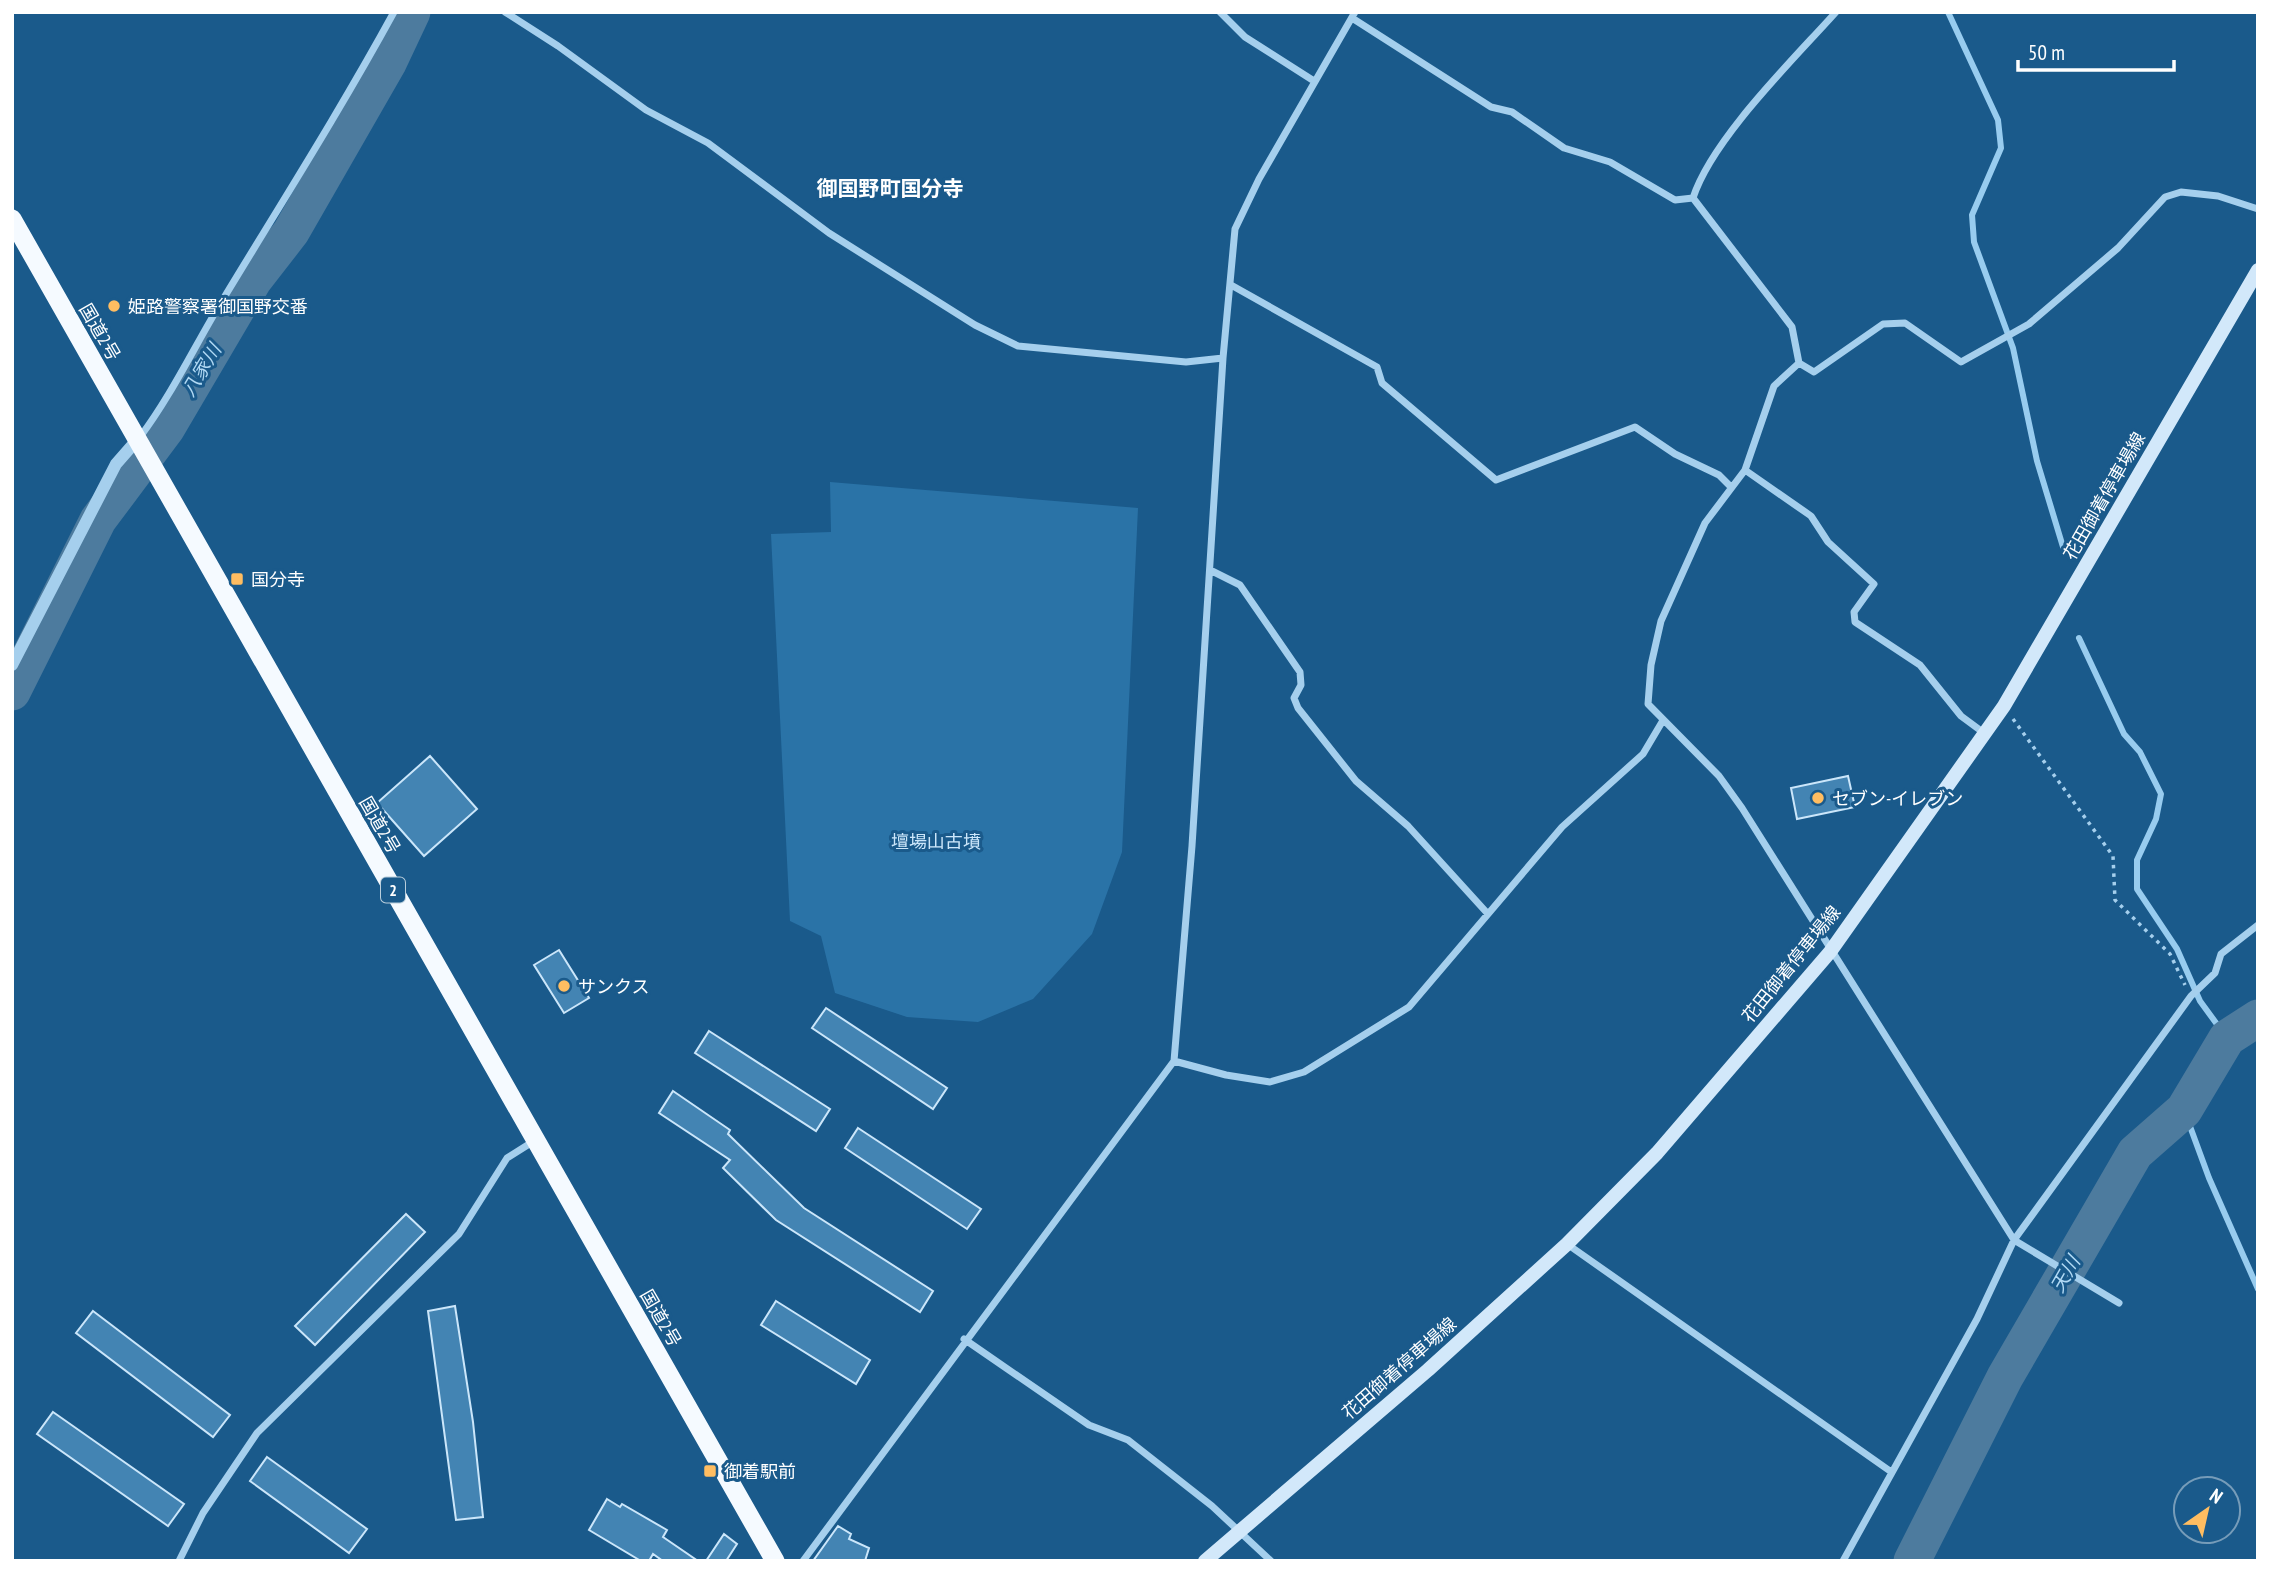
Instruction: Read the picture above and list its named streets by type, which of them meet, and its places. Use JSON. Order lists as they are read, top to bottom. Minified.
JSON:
{"streets":{"highway":["国道2号","2"],"main road":["花田御着停車場線"]},"districts":["御国野町国分寺"],"water":["八家川","天川"],"parks":["壇場山古墳"],"places":{"other":["姫路警察署御国野交番","セブン-イレブン","サンクス"],"transit":["国分寺","御着駅前"]},"scale_bar":"50 m","north":"top right"}
